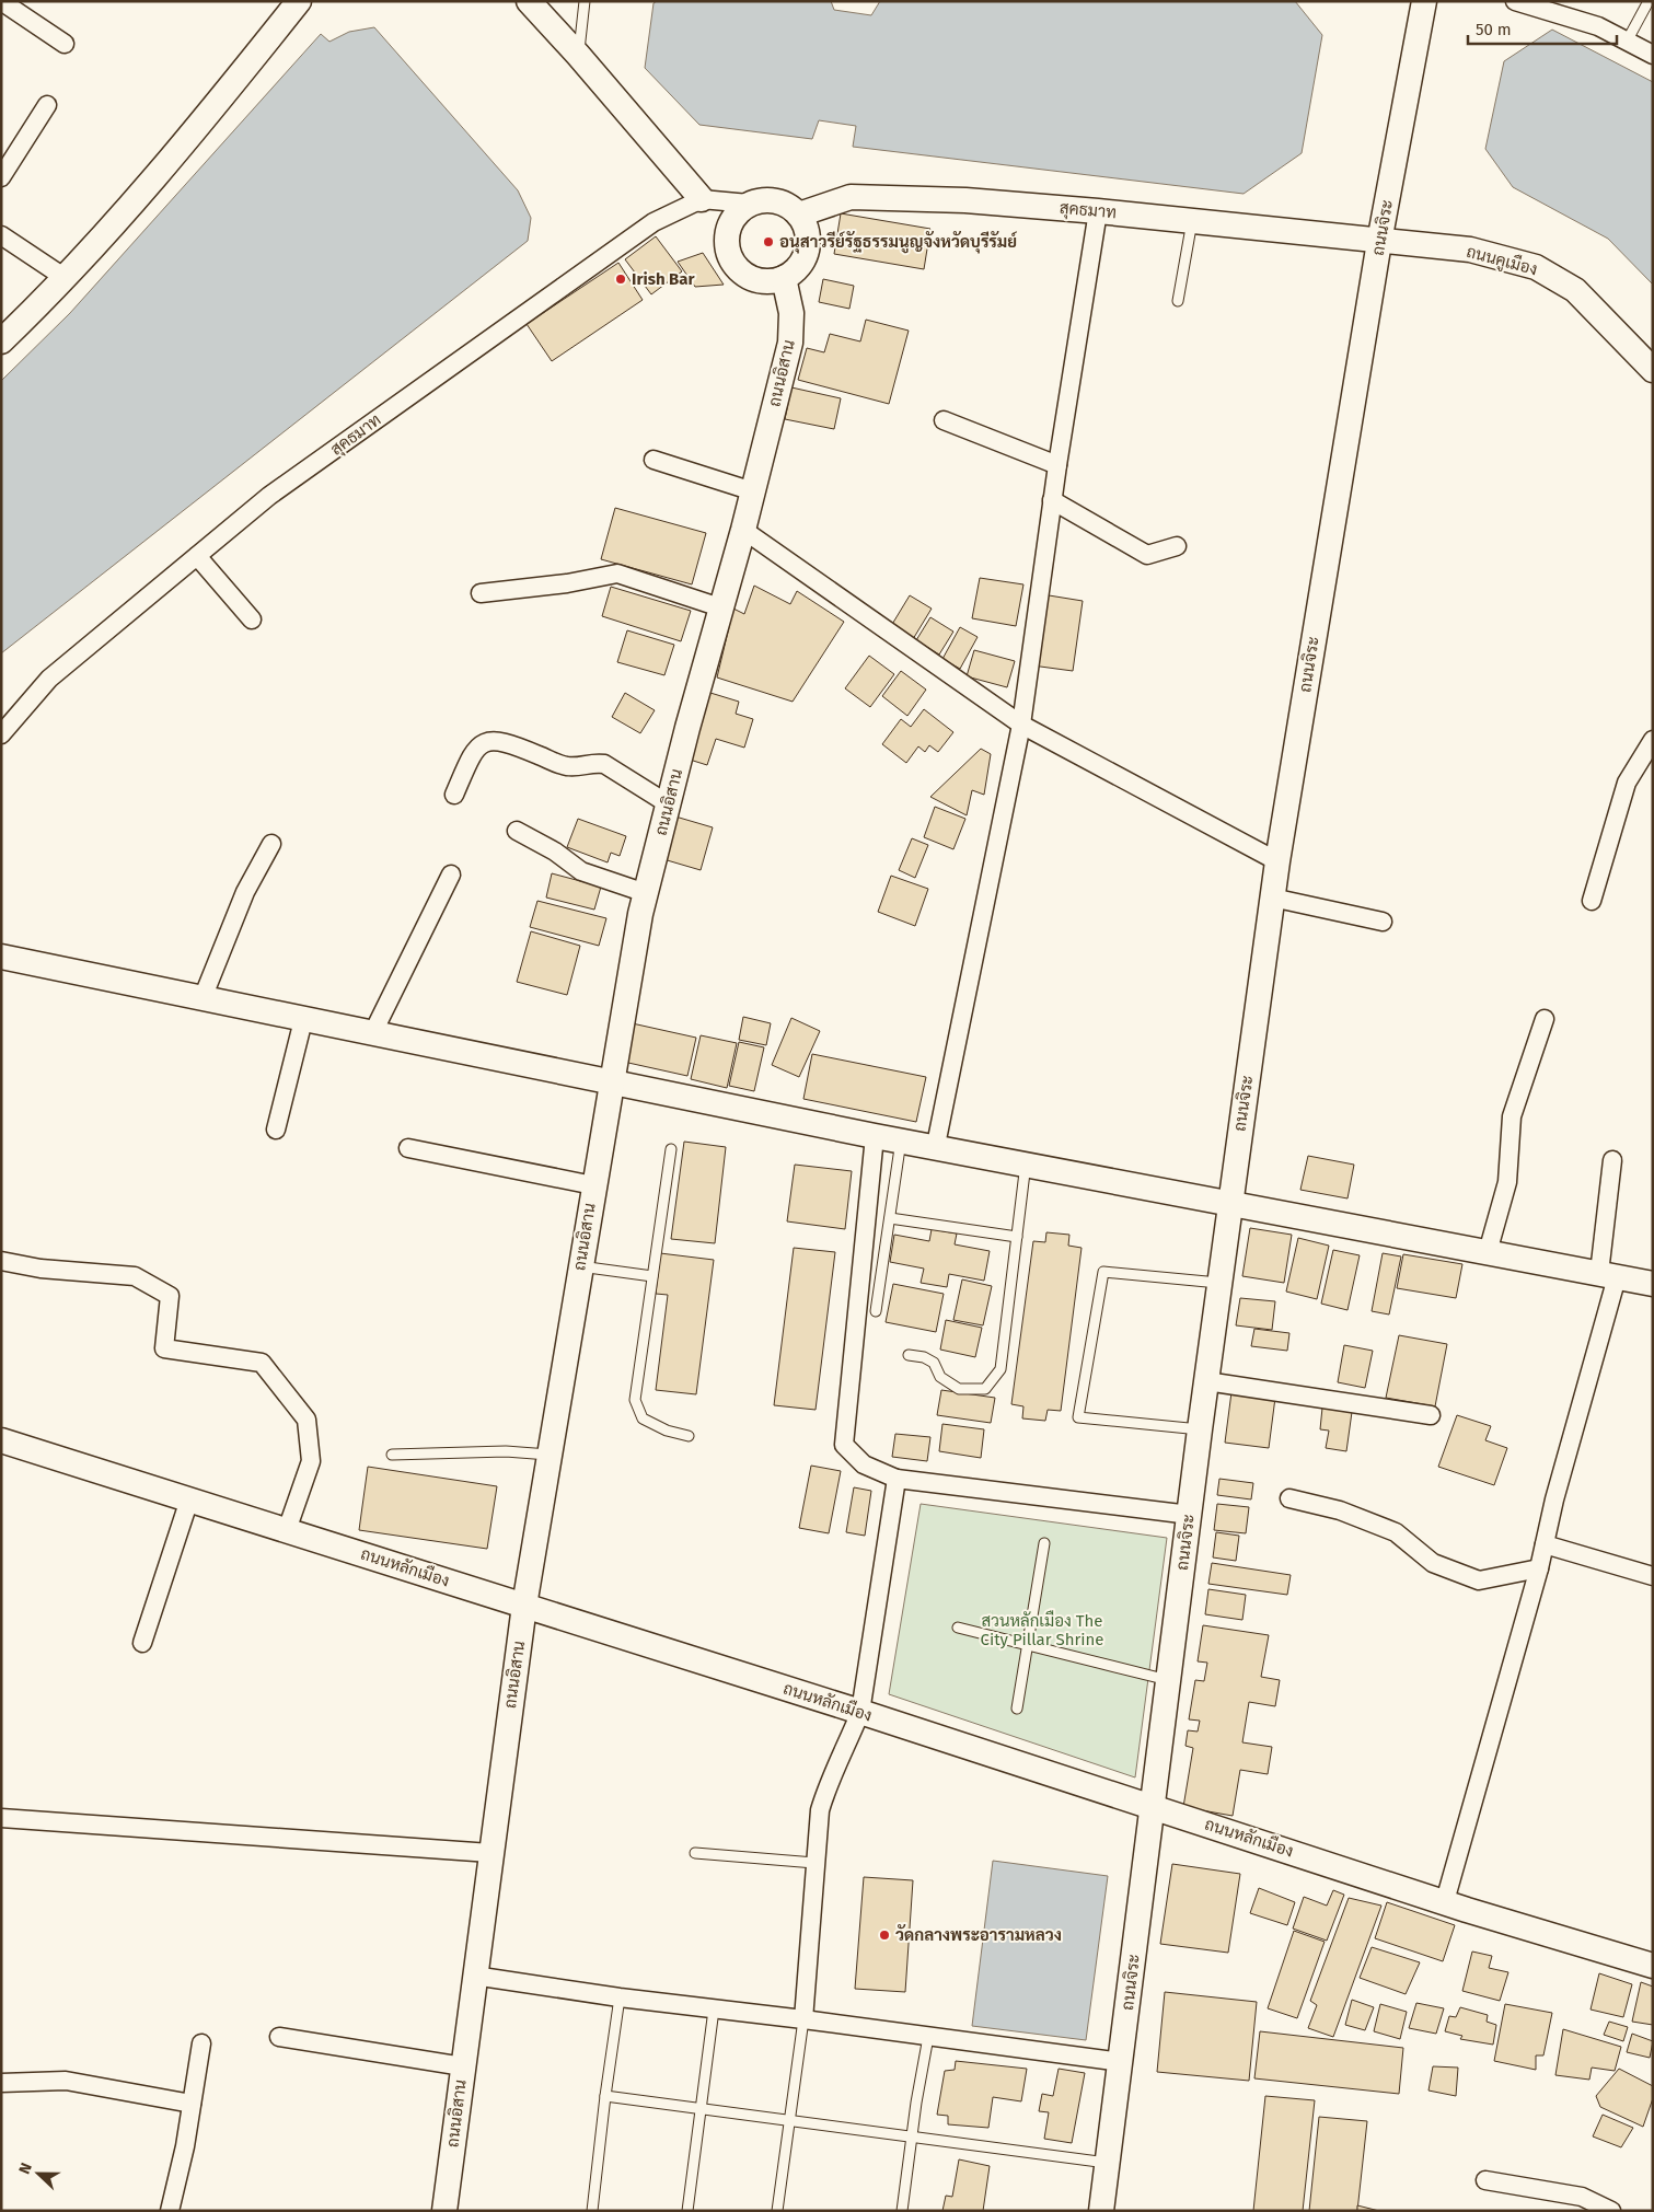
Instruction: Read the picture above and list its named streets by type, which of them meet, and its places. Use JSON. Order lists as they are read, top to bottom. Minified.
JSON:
{"streets":{"street":["สุคธมาท","ถนนจิระ","ถนนคูเมือง","ถนนอิสาน","ถนนหลักเมือง"]},"crossings":[["สุคธมาท","ถนนจิระ"],["สุคธมาท","ถนนคูเมือง"],["สุคธมาท","ถนนอิสาน"],["ถนนจิระ","ถนนคูเมือง"],["ถนนจิระ","ถนนหลักเมือง"],["ถนนอิสาน","ถนนหลักเมือง"]],"parks":["สวนหลักเมือง The City Pillar Shrine"],"places":["อนุสาวรีย์รัฐธรรมนูญจังหวัดบุรีรัมย์","Irish Bar","วัดกลางพระอารามหลวง"],"scale_bar":"50 m","north":"left"}
